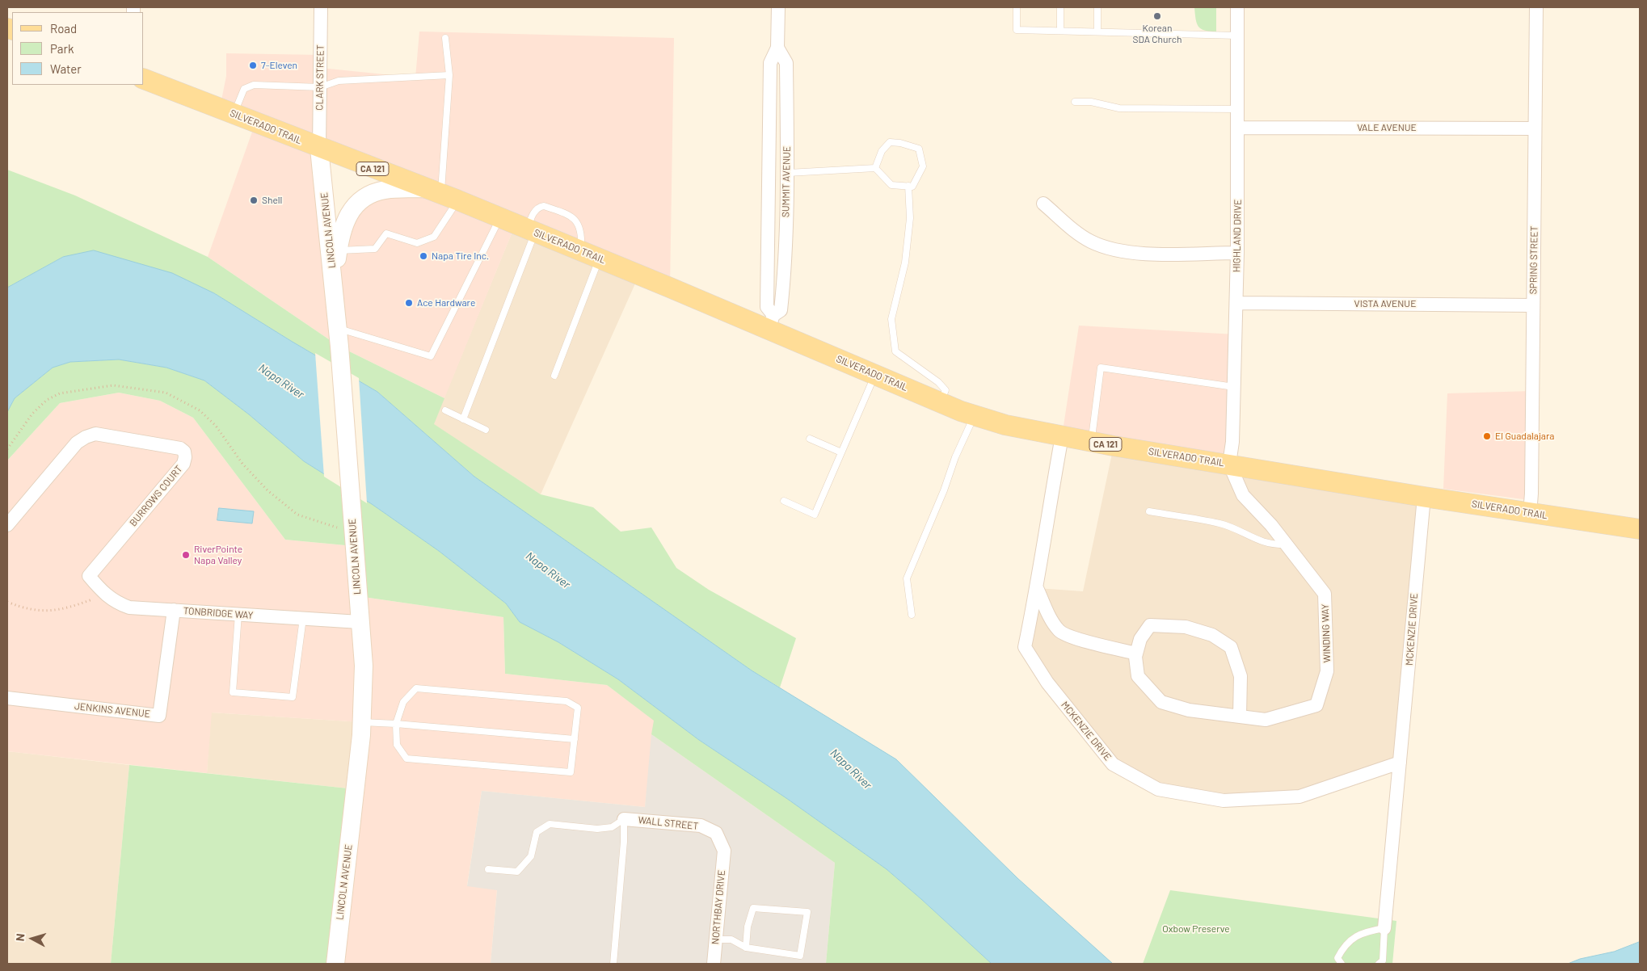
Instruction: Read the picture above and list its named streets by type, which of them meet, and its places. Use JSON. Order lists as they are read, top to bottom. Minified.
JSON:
{"streets":{"main road":["SILVERADO TRAIL","CA 121","LINCOLN AVENUE"],"street":["CLARK STREET","VALE AVENUE","SUMMIT AVENUE","HIGHLAND DRIVE","SPRING STREET","VISTA AVENUE","BURROWS COURT","TONBRIDGE WAY","MCKENZIE DRIVE","WINDING WAY","JENKINS AVENUE","WALL STREET","NORTHBAY DRIVE"]},"crossings":[["CLARK STREET","SILVERADO TRAIL"],["CLARK STREET","LINCOLN AVENUE"],["SILVERADO TRAIL","SUMMIT AVENUE"],["SILVERADO TRAIL","LINCOLN AVENUE"],["SILVERADO TRAIL","HIGHLAND DRIVE"],["SILVERADO TRAIL","SPRING STREET"],["SILVERADO TRAIL","MCKENZIE DRIVE"],["SILVERADO TRAIL","WINDING WAY"],["VALE AVENUE","HIGHLAND DRIVE"],["VALE AVENUE","SPRING STREET"],["LINCOLN AVENUE","TONBRIDGE WAY"],["HIGHLAND DRIVE","VISTA AVENUE"],["HIGHLAND DRIVE","WINDING WAY"],["SPRING STREET","VISTA AVENUE"],["BURROWS COURT","TONBRIDGE WAY"],["TONBRIDGE WAY","JENKINS AVENUE"],["WALL STREET","NORTHBAY DRIVE"]],"water":["Napa River"],"parks":["Oxbow Preserve"],"places":["Korean SDA Church","7-Eleven","Shell","Napa Tire Inc.","Ace Hardware","El Guadalajara","RiverPointe Napa Valley"],"legend":["Road","Park","Water"],"north":"left"}
